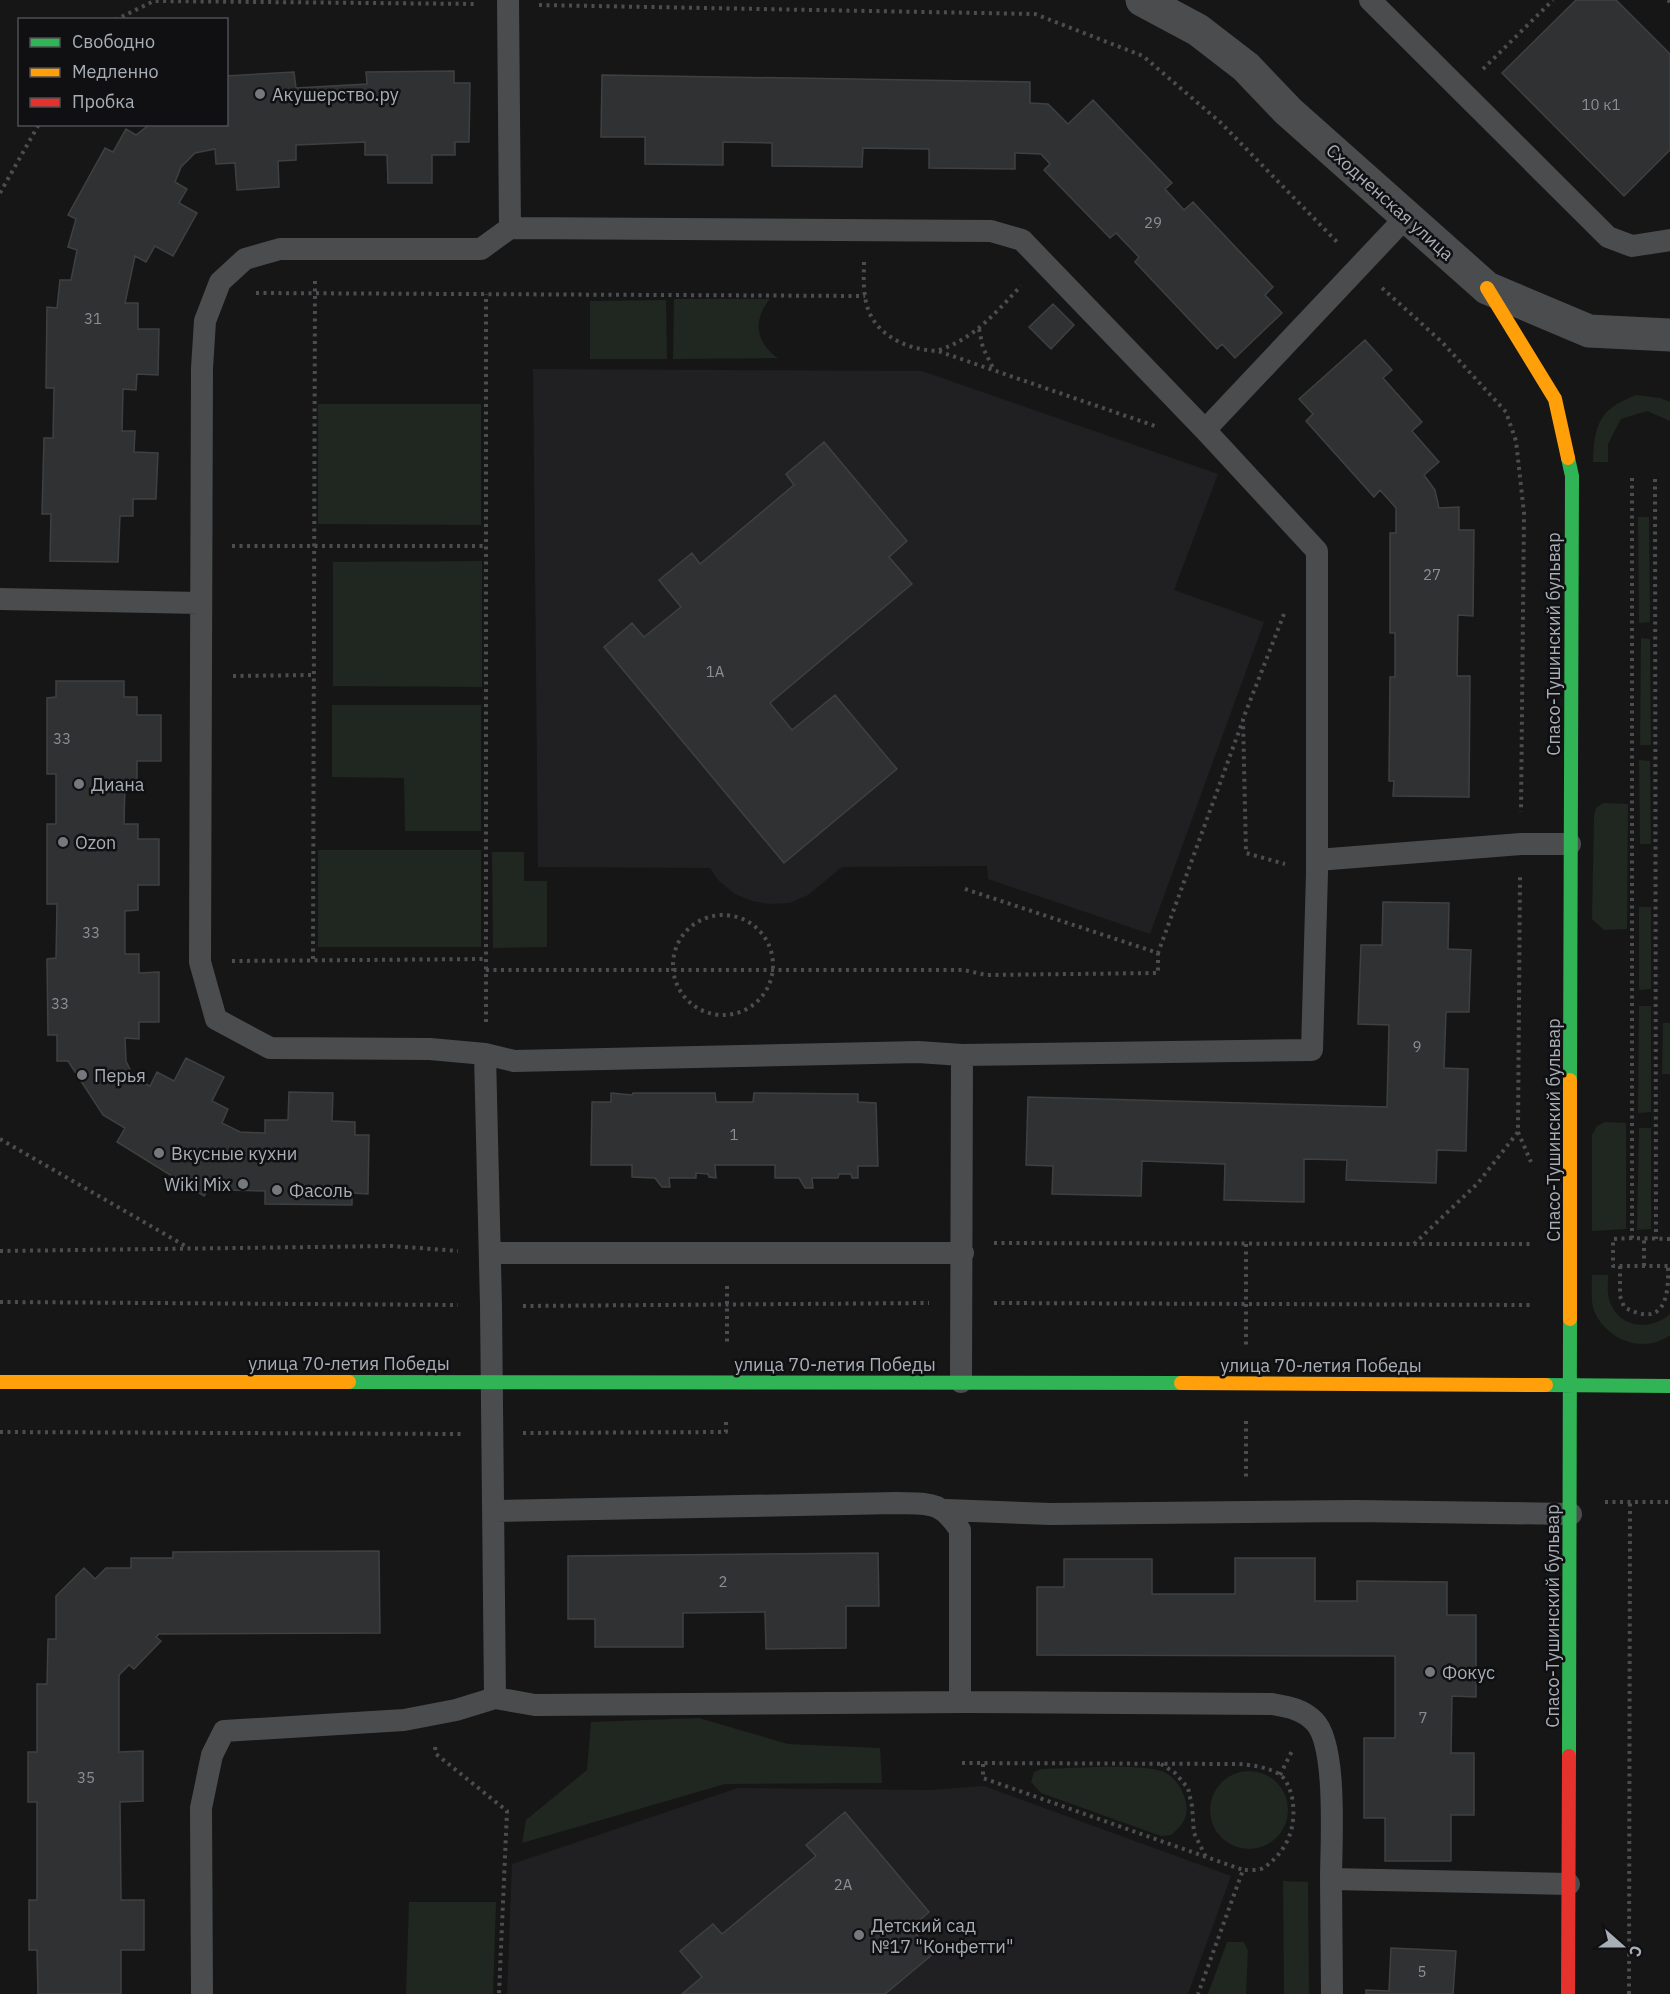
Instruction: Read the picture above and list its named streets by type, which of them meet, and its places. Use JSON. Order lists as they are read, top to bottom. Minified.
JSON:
{"streets":{"street":["Сходненская улица","Спасо-Тушинский бульвар","улица 70-летия Победы"]},"crossings":[["Сходненская улица","Спасо-Тушинский бульвар"],["Спасо-Тушинский бульвар","улица 70-летия Победы"]],"places":["Акушерство.ру","Диана","Ozon","Перья","Вкусные кухни","Wiki Mix","Фасоль","Фокус","Детский сад №17 \"Конфетти\""],"house_numbers":["10 к1","29","31","27","1А","33","33","33","9","1","2","7","35","2А","5"],"legend":["Свободно","Медленно","Пробка"],"north":"right"}
